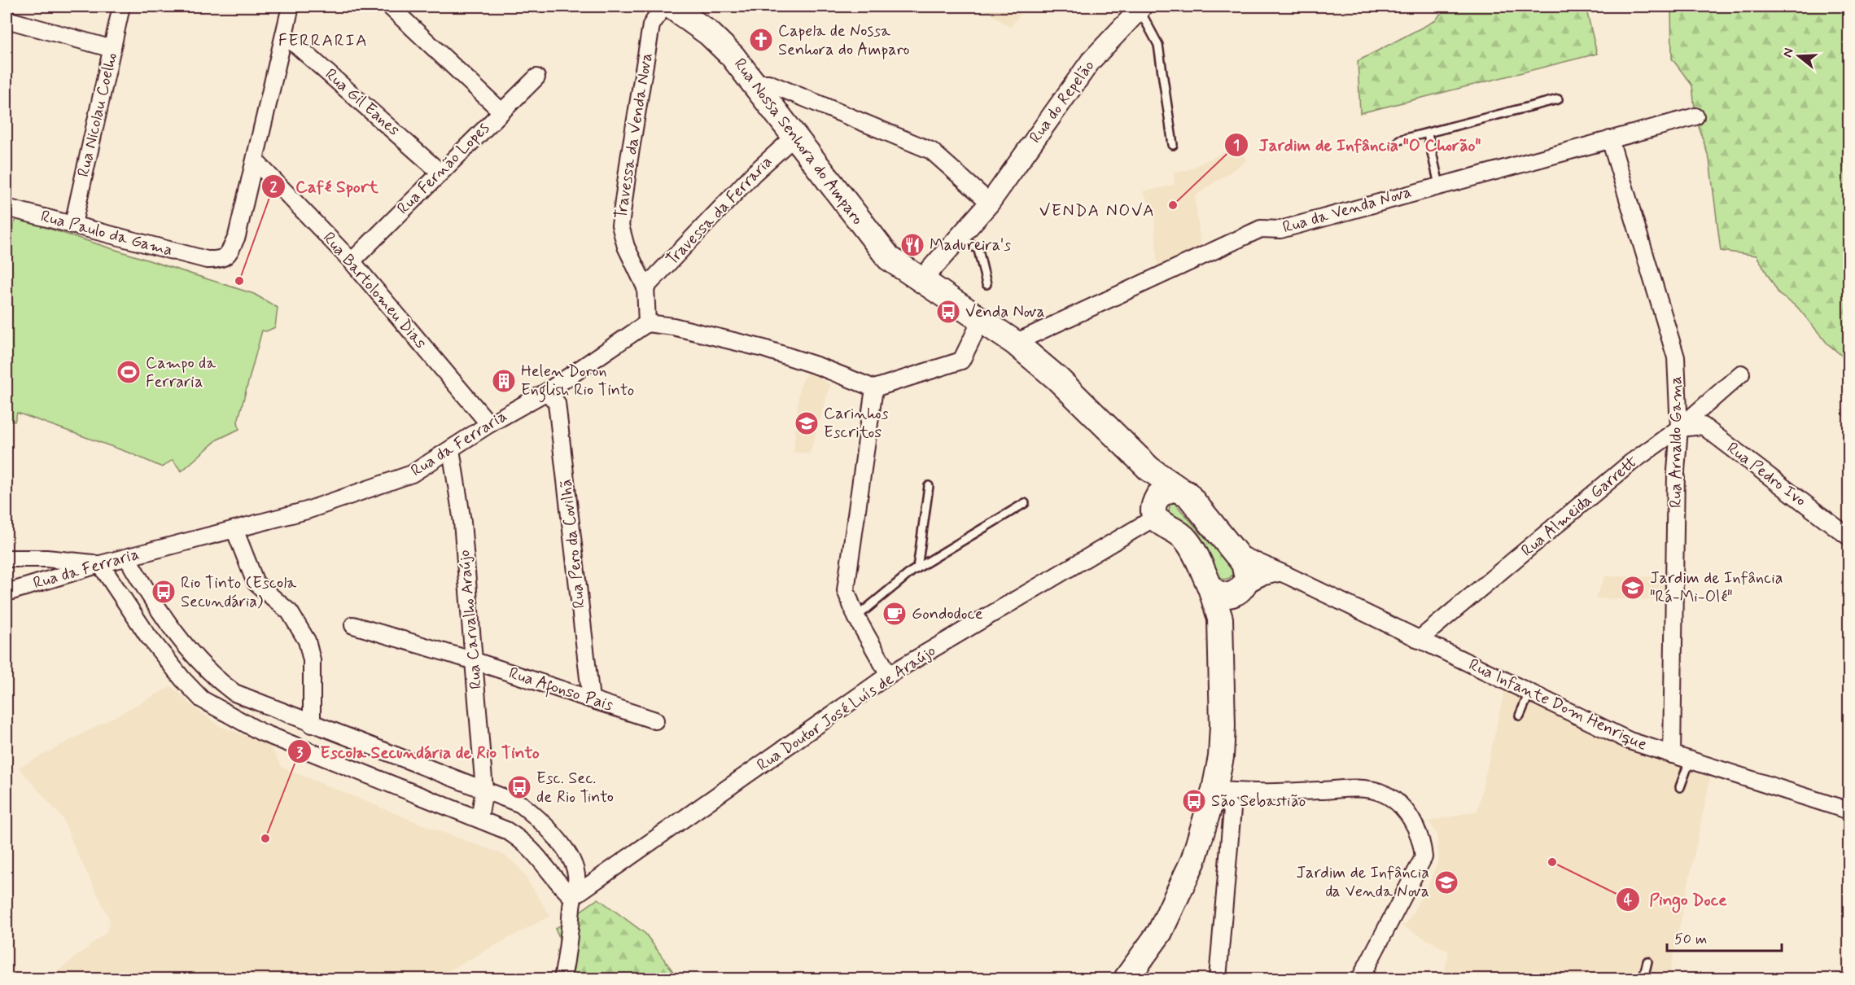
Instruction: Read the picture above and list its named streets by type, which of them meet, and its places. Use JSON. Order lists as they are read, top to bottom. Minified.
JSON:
{"streets":{"main road":["Rua Nossa Senhora do Amparo"],"street":["Rua do Repelão","Rua Gil Eanes","Rua Nicolau Coelho","Travessa da Venda Nova","Rua Fernão Lopes","Rua da Venda Nova","Travessa da Ferraria","Rua Paulo da Gama","Rua Bartolomeu Dias","Rua Arnaldo Gama","Rua da Ferraria","Rua Pedro Ivo","Rua Almeida Garrett","Rua Pero da Covilhã","Rua Carvalho Araújo","Rua Afonso Pais","Rua Infante Dom Henrique","Rua Doutor José Luís de Araújo"]},"crossings":[["Rua do Repelão","Rua Nossa Senhora do Amparo"],["Rua Gil Eanes","Rua Fernão Lopes"],["Rua Nicolau Coelho","Rua Paulo da Gama"],["Travessa da Venda Nova","Travessa da Ferraria"],["Travessa da Venda Nova","Rua da Ferraria"],["Rua Nossa Senhora do Amparo","Rua da Venda Nova"],["Rua Nossa Senhora do Amparo","Travessa da Ferraria"],["Rua Nossa Senhora do Amparo","Rua Infante Dom Henrique"],["Rua Fernão Lopes","Rua Bartolomeu Dias"],["Rua da Venda Nova","Rua Arnaldo Gama"],["Rua Paulo da Gama","Rua Bartolomeu Dias"],["Rua Bartolomeu Dias","Rua da Ferraria"],["Rua Arnaldo Gama","Rua Pedro Ivo"],["Rua Arnaldo Gama","Rua Almeida Garrett"],["Rua Arnaldo Gama","Rua Infante Dom Henrique"],["Rua da Ferraria","Rua Pero da Covilhã"],["Rua da Ferraria","Rua Carvalho Araújo"],["Rua Pedro Ivo","Rua Almeida Garrett"],["Rua Almeida Garrett","Rua Infante Dom Henrique"],["Rua Pero da Covilhã","Rua Afonso Pais"],["Rua Carvalho Araújo","Rua Afonso Pais"]],"districts":["FERRARIA","VENDA NOVA"],"places":{"church":["Capela de Nossa Senhora do Amparo"],"other":["Jardim de Infância \"O Chorão\"","Café Sport","Escola Secundária de Rio Tinto","Pingo Doce"],"restaurant":["Madureira's"],"bus stop":["Venda Nova","Rio Tinto (Escola Secundária)","Esc. Sec. de Rio Tinto","São Sebastião"],"sports":["Campo da Ferraria"],"building":["Helen Doron English Rio Tinto"],"school or university":["Carinhos Escritos","Jardim de Infância \"Rá-Mi-Olé\"","Jardim de Infância da Venda Nova"],"cafe":["Gondodoce"]},"scale_bar":"50 m","north":"left"}
